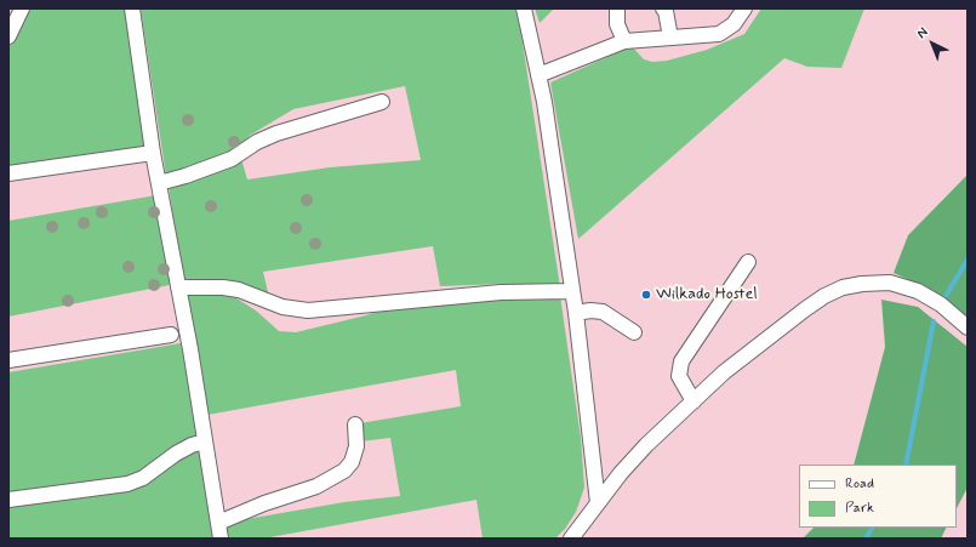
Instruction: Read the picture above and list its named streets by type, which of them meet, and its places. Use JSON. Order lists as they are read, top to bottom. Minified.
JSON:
{"places":["Wilkado Hostel"],"legend":["Road","Park"],"north":"top left"}
